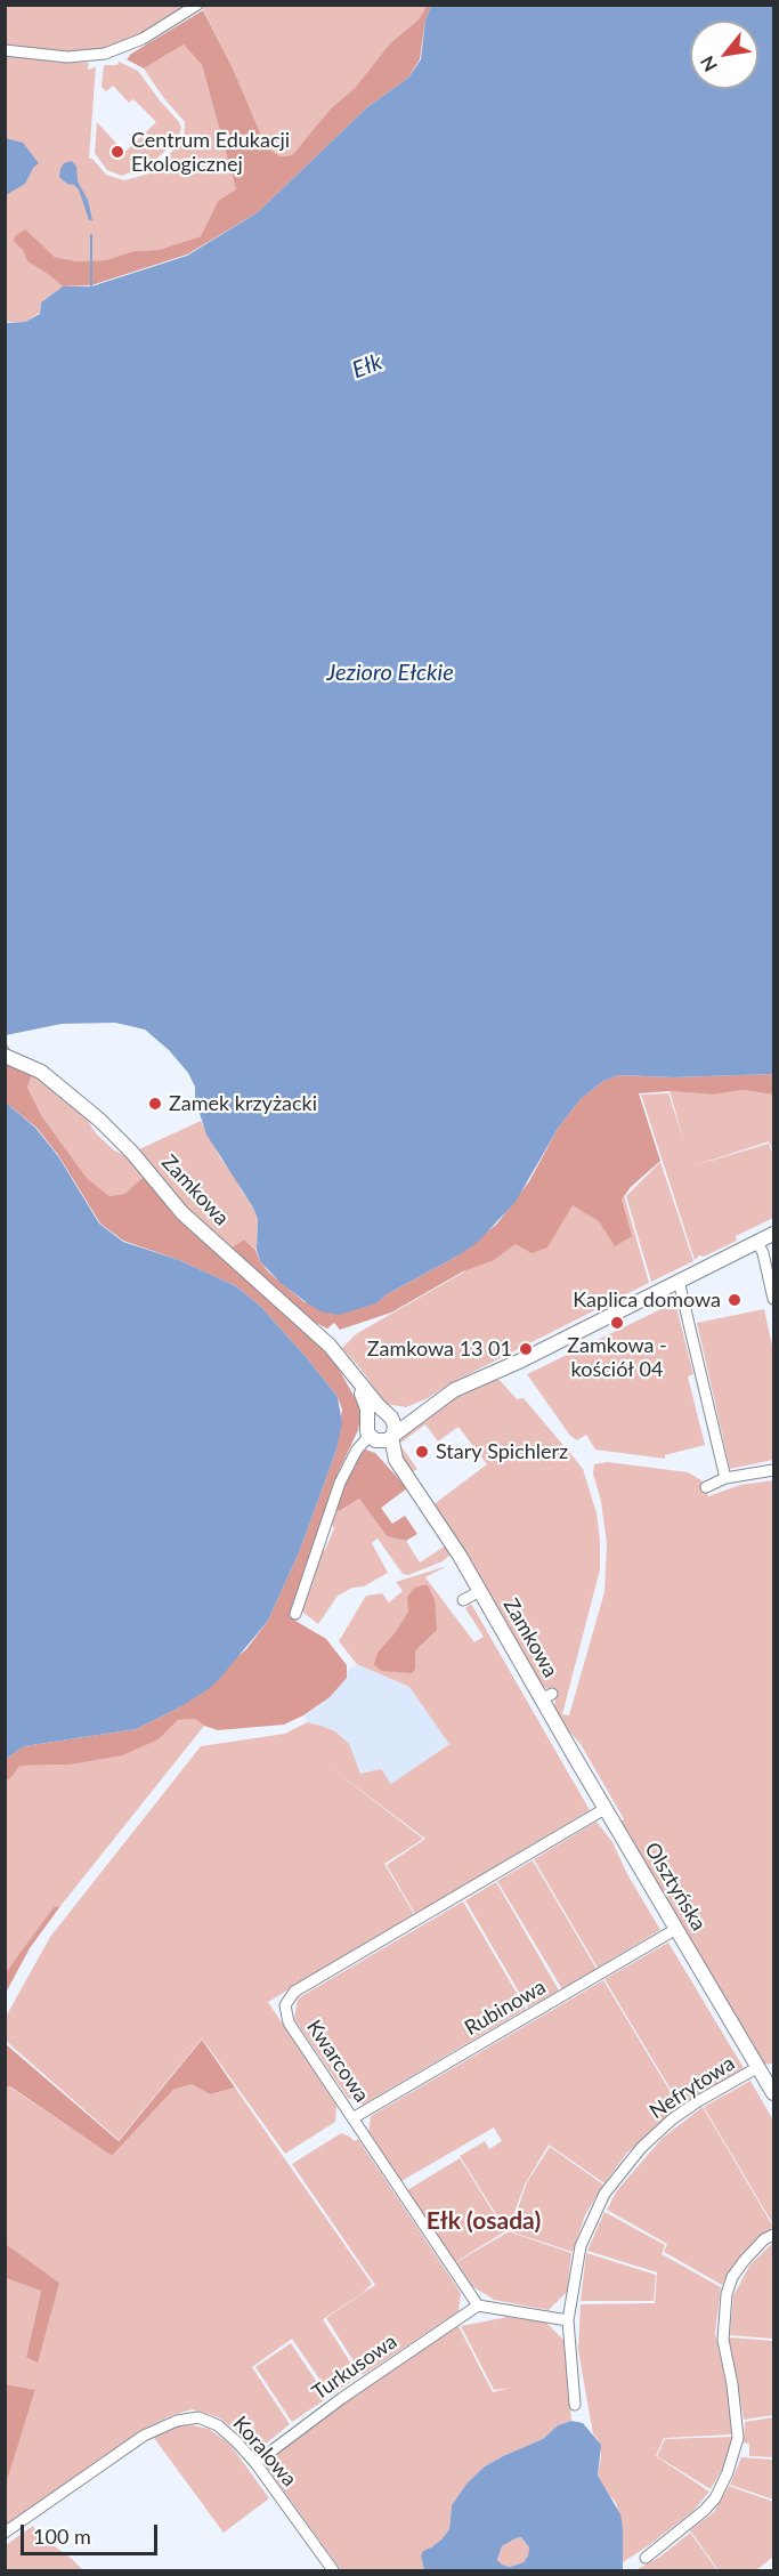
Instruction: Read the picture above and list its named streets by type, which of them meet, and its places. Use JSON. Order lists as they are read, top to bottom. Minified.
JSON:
{"streets":{"street":["Zamkowa","Olsztyńska","Rubinowa","Kwarcowa","Nefrytowa","Turkusowa","Koralowa"]},"crossings":[["Zamkowa","Olsztyńska"],["Olsztyńska","Rubinowa"],["Olsztyńska","Kwarcowa"],["Olsztyńska","Nefrytowa"],["Rubinowa","Kwarcowa"],["Kwarcowa","Turkusowa"],["Turkusowa","Koralowa"]],"districts":["Ełk (osada)"],"water":["Ełk","Jezioro Ełckie"],"places":["Centrum Edukacji Ekologicznej","Zamek krzyżacki","Kaplica domowa","Zamkowa - kościół 04","Zamkowa 13 01","Stary Spichlerz"],"scale_bar":"100 m","north":"bottom left"}
